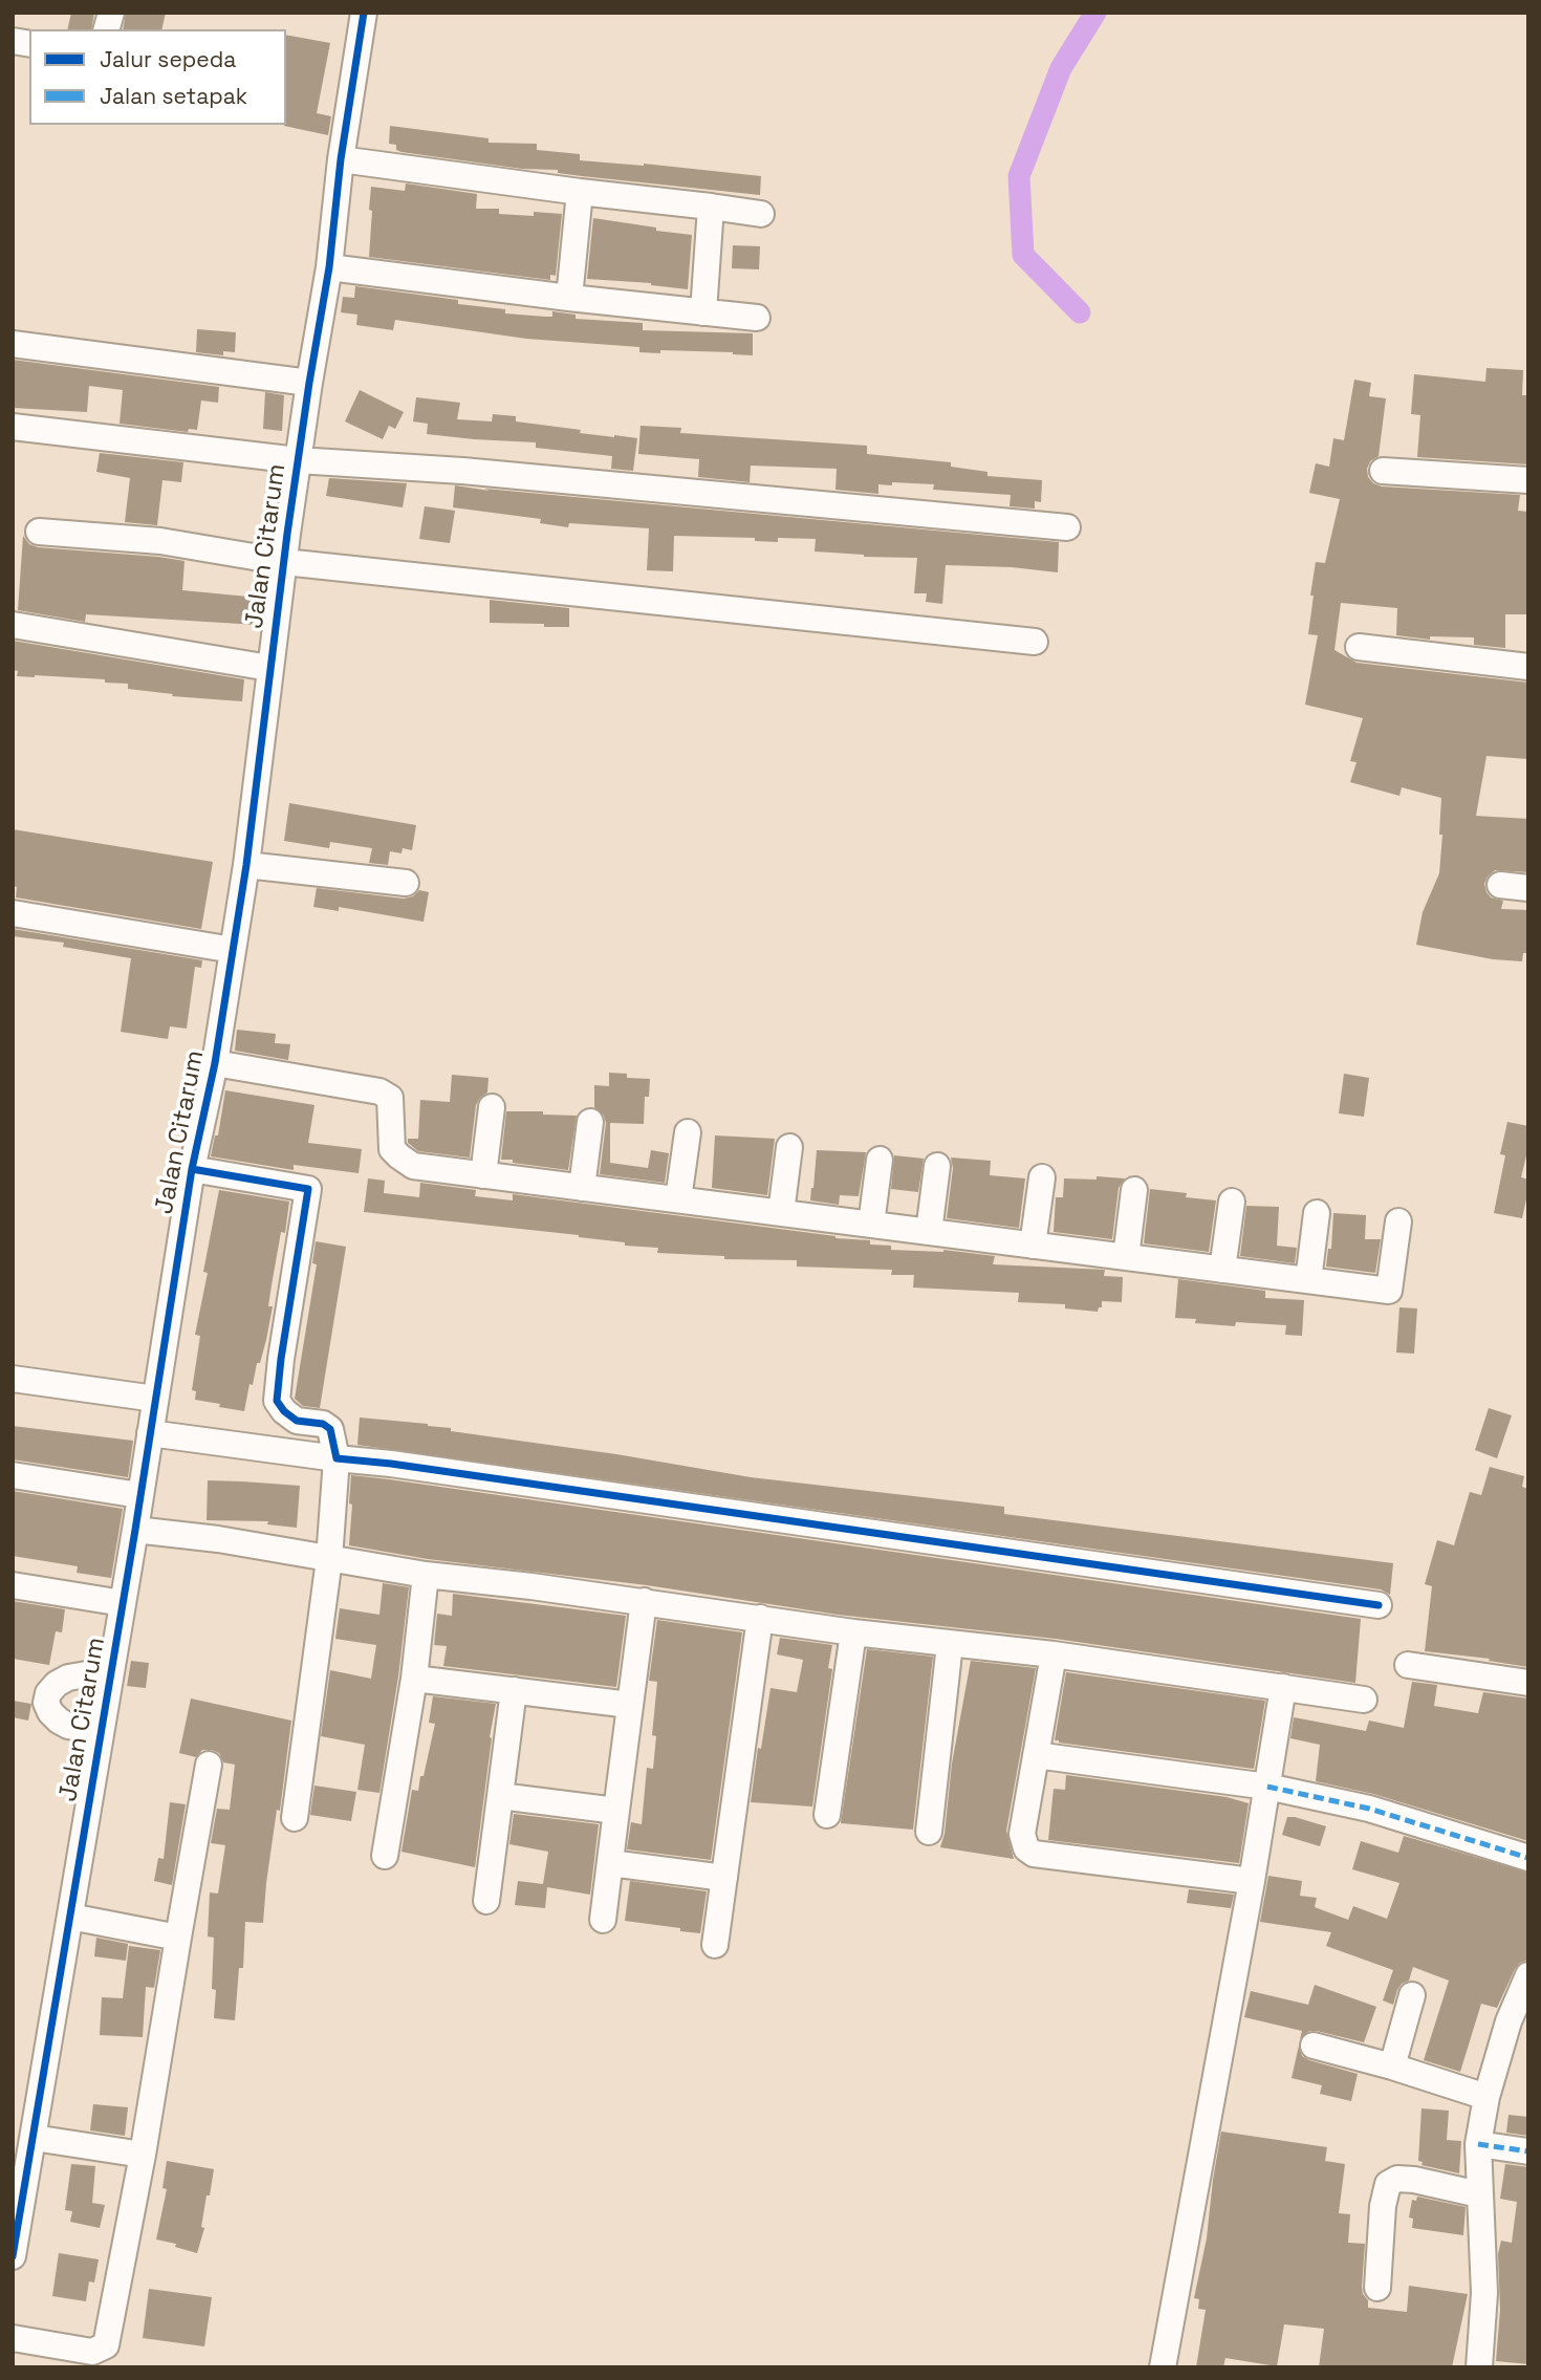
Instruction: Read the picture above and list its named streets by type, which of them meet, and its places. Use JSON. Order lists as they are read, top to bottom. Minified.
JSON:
{"streets":{"street":["Jalan Citarum"]},"legend":["Jalur sepeda","Jalan setapak"]}
